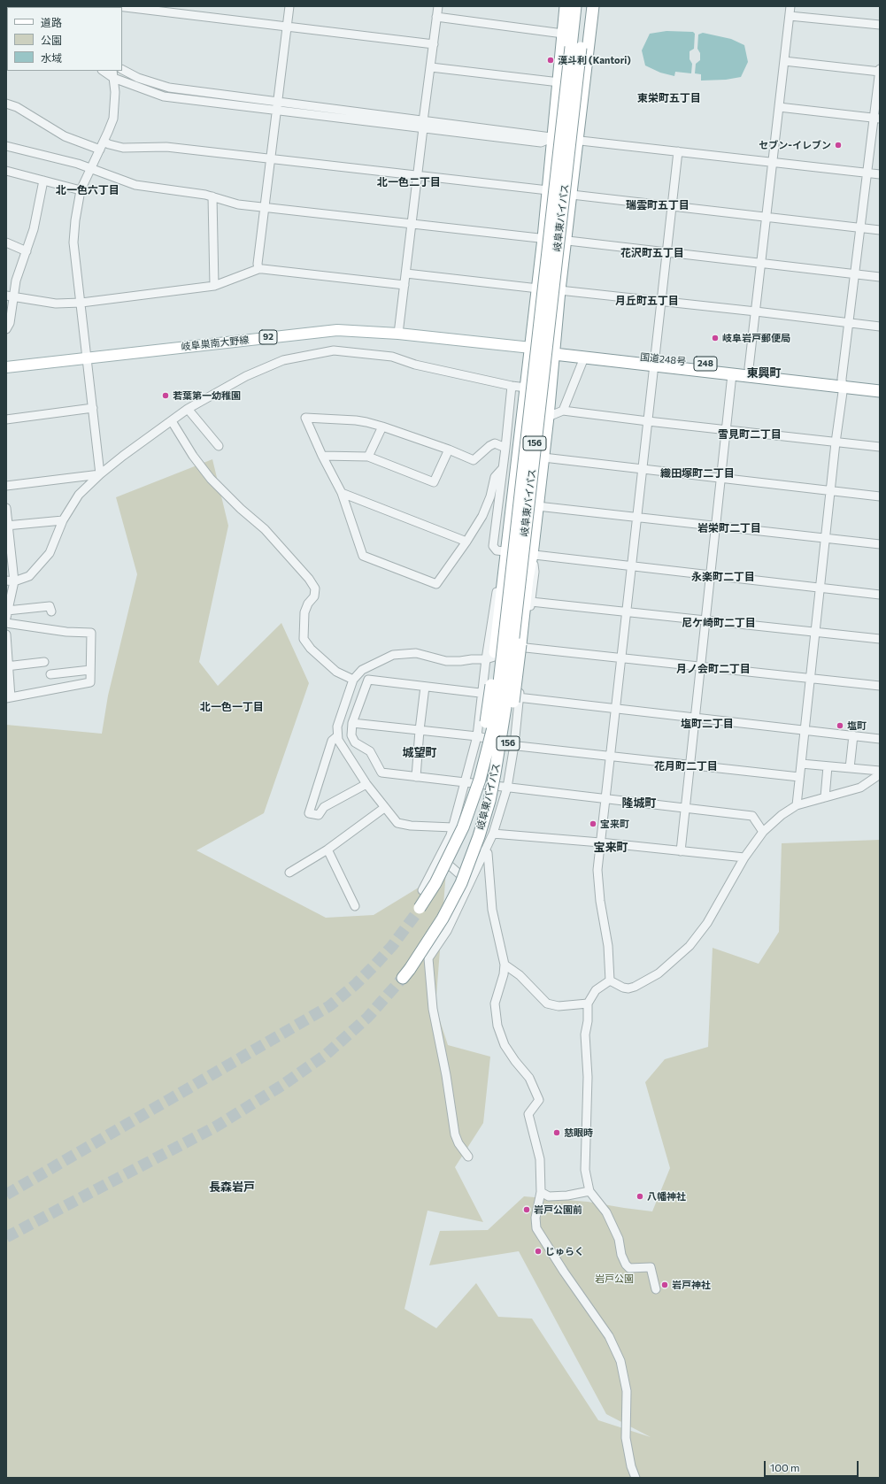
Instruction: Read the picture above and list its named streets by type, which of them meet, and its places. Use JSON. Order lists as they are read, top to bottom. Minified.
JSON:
{"streets":{"highway":["岐阜東バイパス","国道248号","248","156"],"main road":["92","岐阜巣南大野線"]},"crossings":[["岐阜東バイパス","156"],["岐阜巣南大野線","248"],["岐阜巣南大野線","156"],["国道248号","248"],["国道248号","156"],["248","156"]],"districts":["東栄町五丁目","北一色二丁目","北一色六丁目","瑞雲町五丁目","花沢町五丁目","月丘町五丁目","東興町","雪見町二丁目","織田塚町二丁目","岩栄町二丁目","永楽町二丁目","尼ケ崎町二丁目","月ノ会町二丁目","北一色一丁目","塩町二丁目","城望町","花月町二丁目","隆城町","宝来町","長森岩戸"],"parks":["岩戸公園"],"places":["漢斗利 (Kantori)","セブン-イレブン","岐阜岩戸郵便局","若葉第一幼稚園","塩町","宝来町","慈眼時","八幡神社","岩戸公園前","じゅらく","岩戸神社"],"legend":["道路","公園","水域"],"scale_bar":"100 m"}
